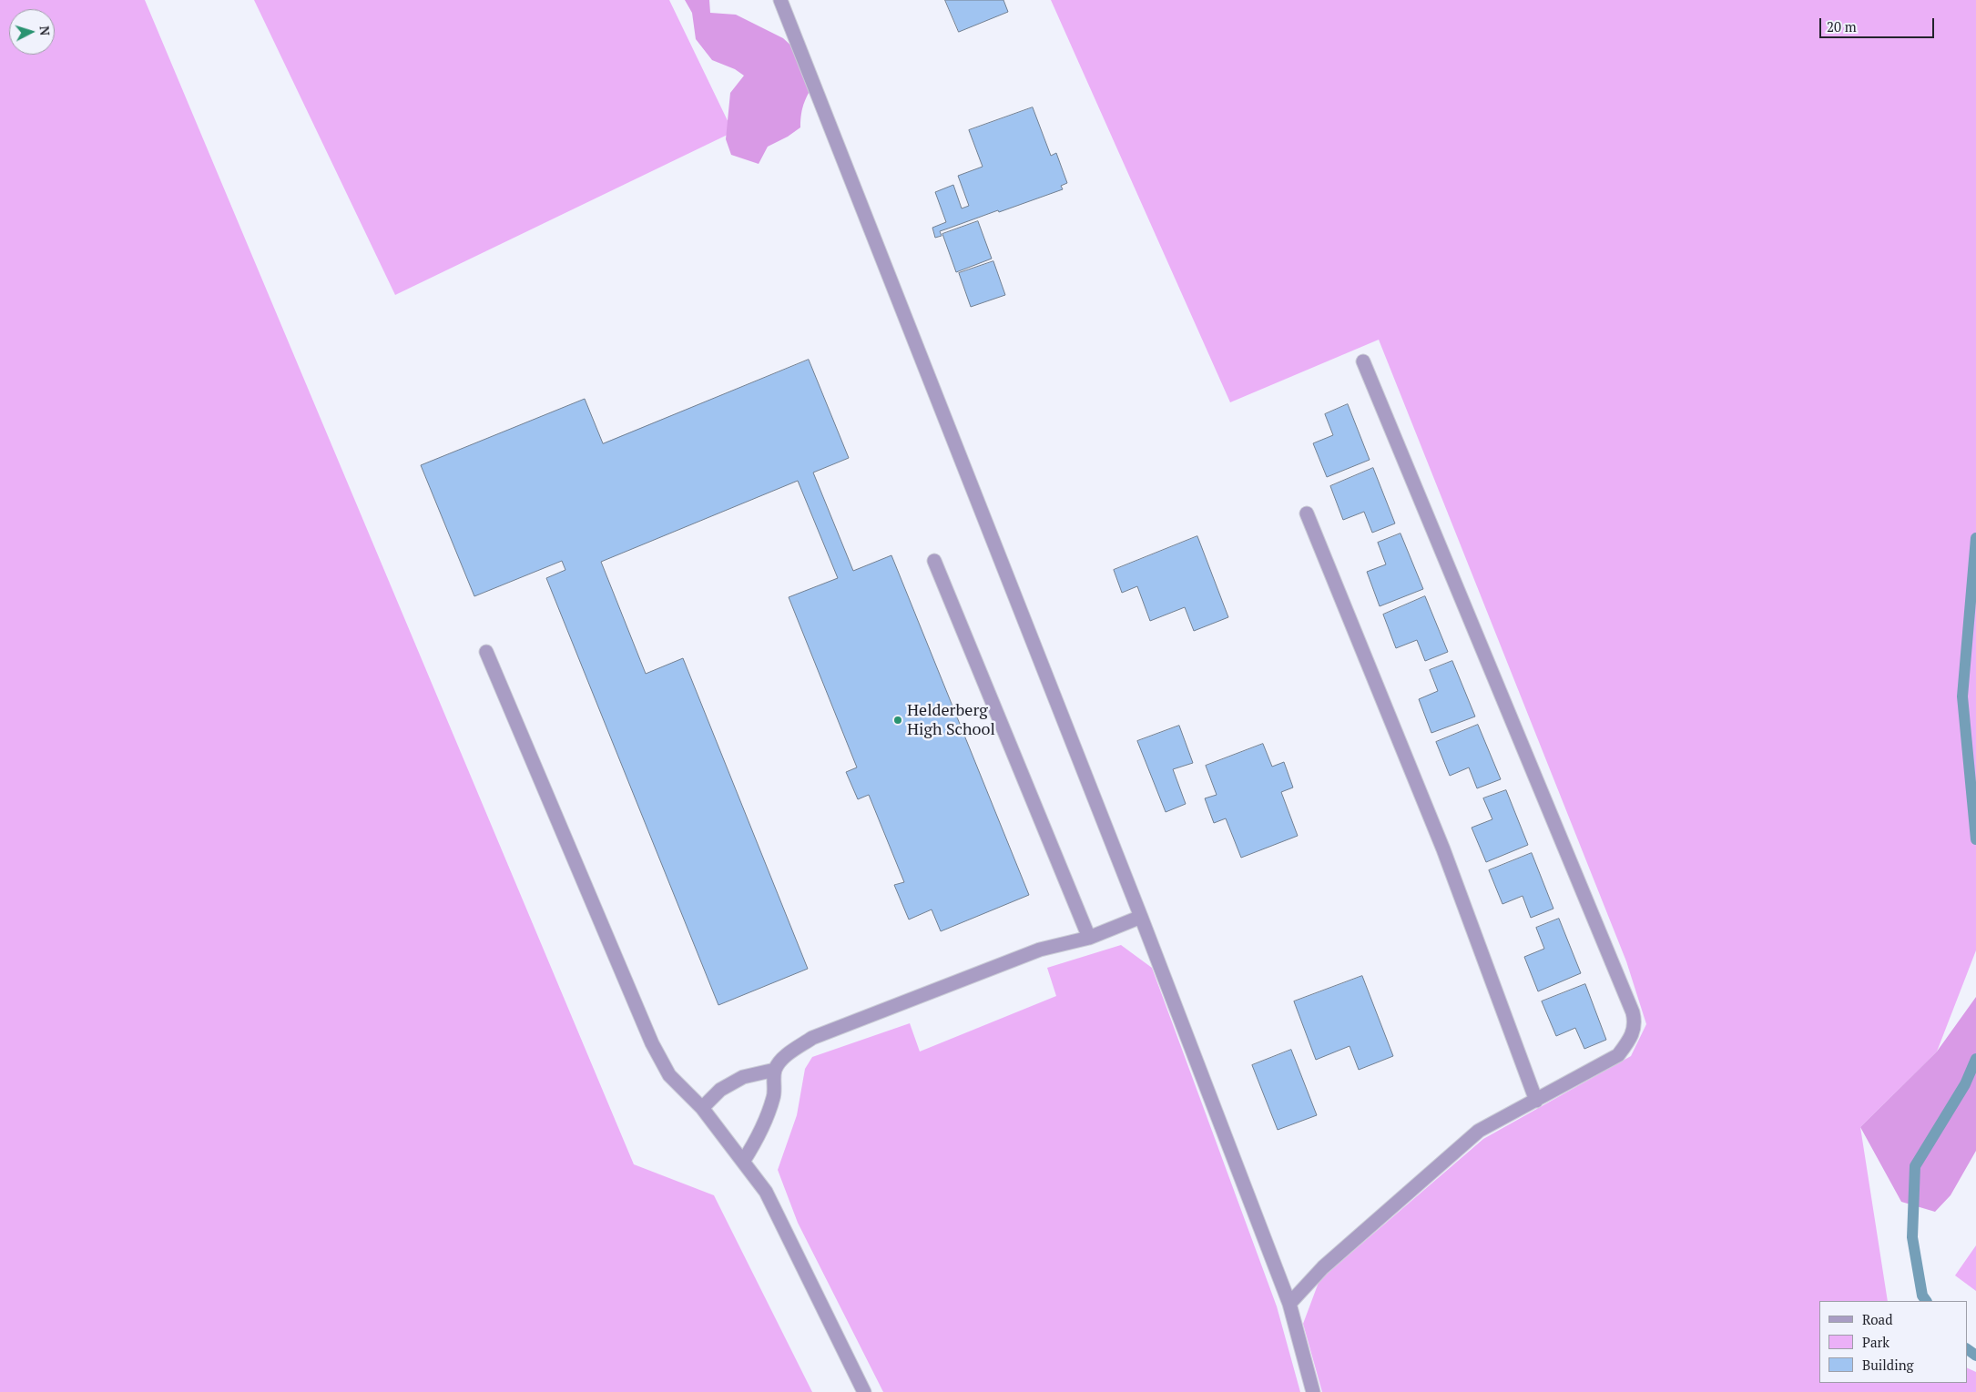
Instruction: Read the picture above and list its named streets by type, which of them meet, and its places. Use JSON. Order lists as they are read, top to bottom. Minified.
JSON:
{"places":["Helderberg High School"],"legend":["Road","Park","Building"],"scale_bar":"20 m","north":"right"}
